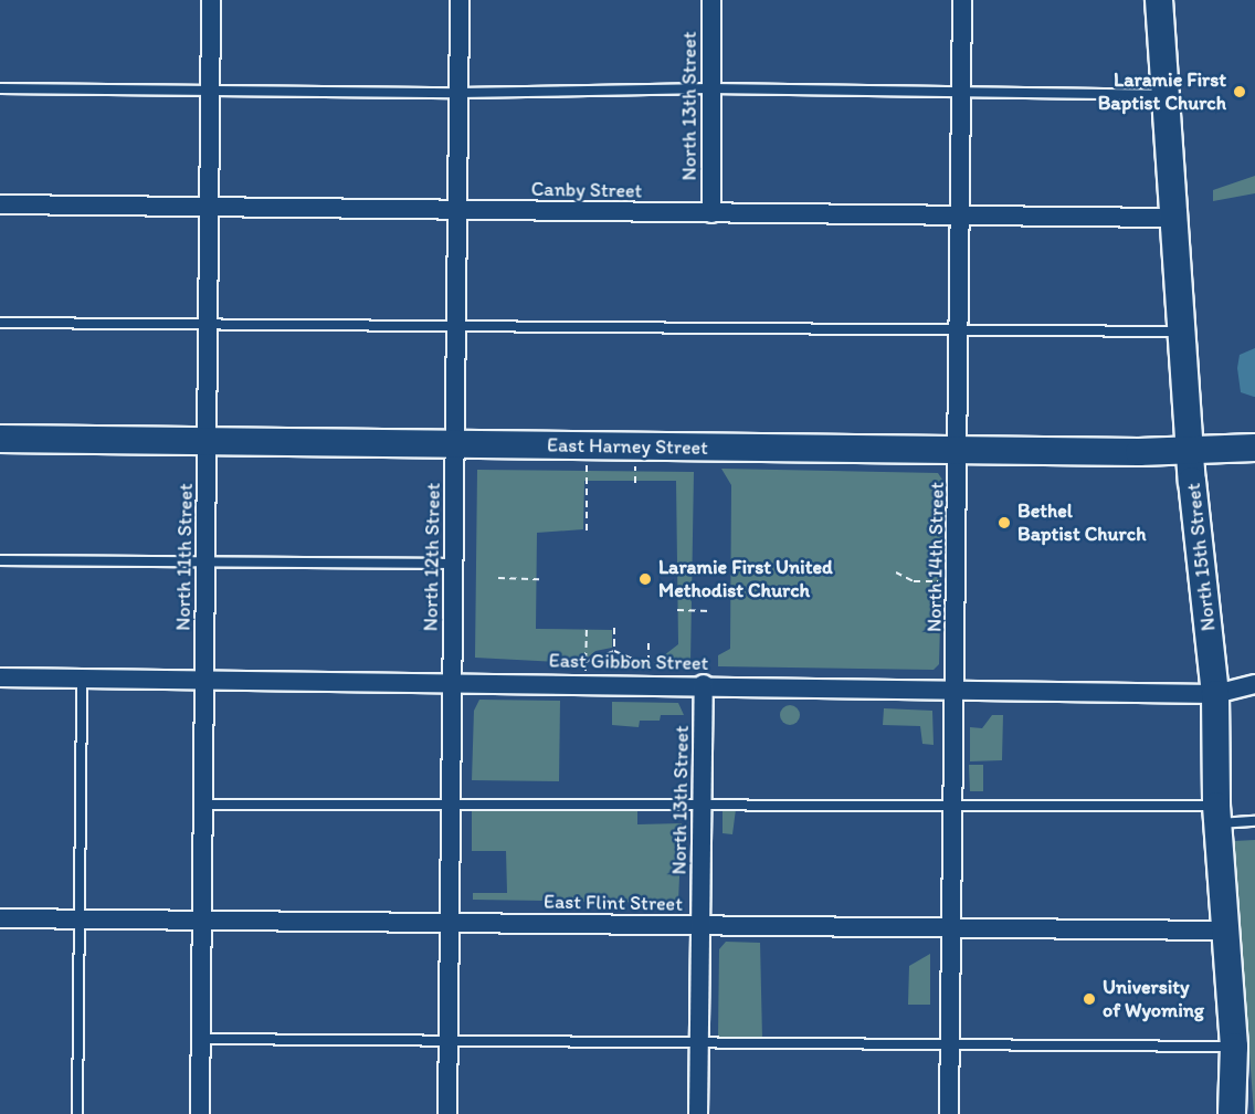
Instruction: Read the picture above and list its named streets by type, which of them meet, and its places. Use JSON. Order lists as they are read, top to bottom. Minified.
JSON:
{"streets":{"main road":["East Harney Street","North 15th Street"],"street":["North 13th Street","Canby Street","North 11th Street","North 12th Street","North 14th Street","East Gibbon Street","East Flint Street"]},"crossings":[["North 13th Street","Canby Street"],["North 13th Street","East Gibbon Street"],["North 13th Street","East Flint Street"],["Canby Street","North 11th Street"],["Canby Street","North 12th Street"],["Canby Street","North 14th Street"],["Canby Street","North 15th Street"],["East Harney Street","North 11th Street"],["East Harney Street","North 12th Street"],["East Harney Street","North 14th Street"],["East Harney Street","North 15th Street"],["North 11th Street","East Gibbon Street"],["North 11th Street","East Flint Street"],["North 12th Street","East Gibbon Street"],["North 12th Street","East Flint Street"],["North 14th Street","East Gibbon Street"],["North 14th Street","East Flint Street"],["North 15th Street","East Gibbon Street"],["North 15th Street","East Flint Street"]],"places":["Laramie First Baptist Church","Bethel Baptist Church","Laramie First United Methodist Church","University of Wyoming"]}
